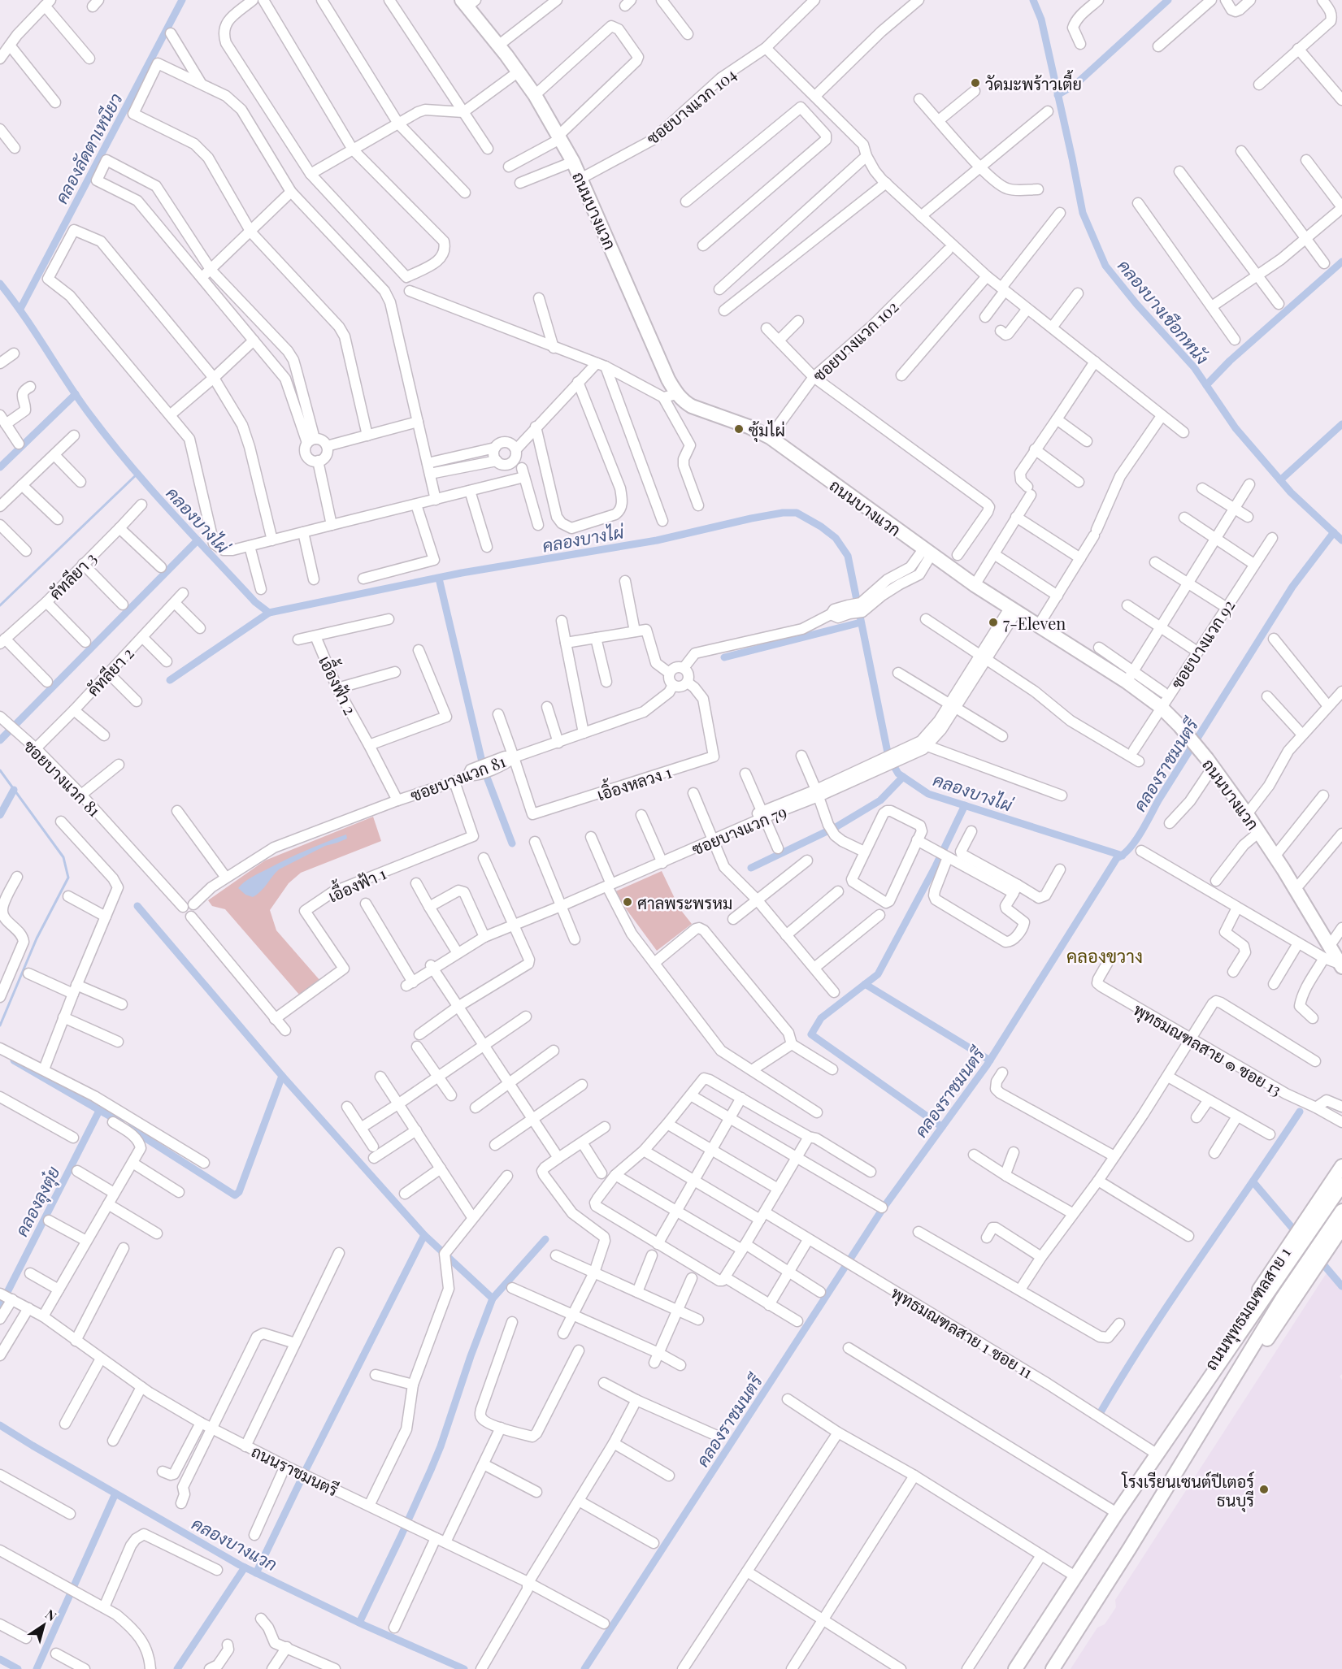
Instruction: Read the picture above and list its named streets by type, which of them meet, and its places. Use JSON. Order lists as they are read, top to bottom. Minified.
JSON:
{"streets":{"main road":["ถนนบางแวก","ถนนพุทธมณฑลสาย 1"],"street":["ซอยบางแวก 104","ซอยบางแวก 102","คัทลียา 3","ซอยบางแวก 92","คัทลียา 2","เอื้องฟ้า 2","ซอยบางแวก 81","เอิ้องหลวง 1","ซอยบางแวก 79","เอื้องฟ้า 1","พุทธมณฑลสาย ๑ ซอย 13","พุทธมณฑลสาย 1 ซอย 11","ถนนราชมนตรี"]},"crossings":[["ซอยบางแวก 104","ถนนบางแวก"],["ถนนบางแวก","ซอยบางแวก 102"],["ถนนบางแวก","ซอยบางแวก 92"],["ถนนบางแวก","ซอยบางแวก 79"],["คัทลียา 2","ซอยบางแวก 81"],["เอื้องฟ้า 2","ซอยบางแวก 81"],["ซอยบางแวก 81","เอิ้องหลวง 1"],["ซอยบางแวก 81","เอื้องฟ้า 1"],["ถนนพุทธมณฑลสาย 1","พุทธมณฑลสาย 1 ซอย 11"]],"districts":["คลองขวาง"],"water":["คลองลัดตาเหนียว","คลองบางเชือกหนัง","คลองบางไผ่","คลองราชมนตรี","คลองลุงตุ๋ย","คลองบางแวก"],"places":["วัดมะพร้าวเตี้ย","ซุ้มไผ่","7-Eleven","ศาลพระพรหม","โรงเรียนเซนต์ปีเตอร์ ธนบุรี"],"north":"top right"}
